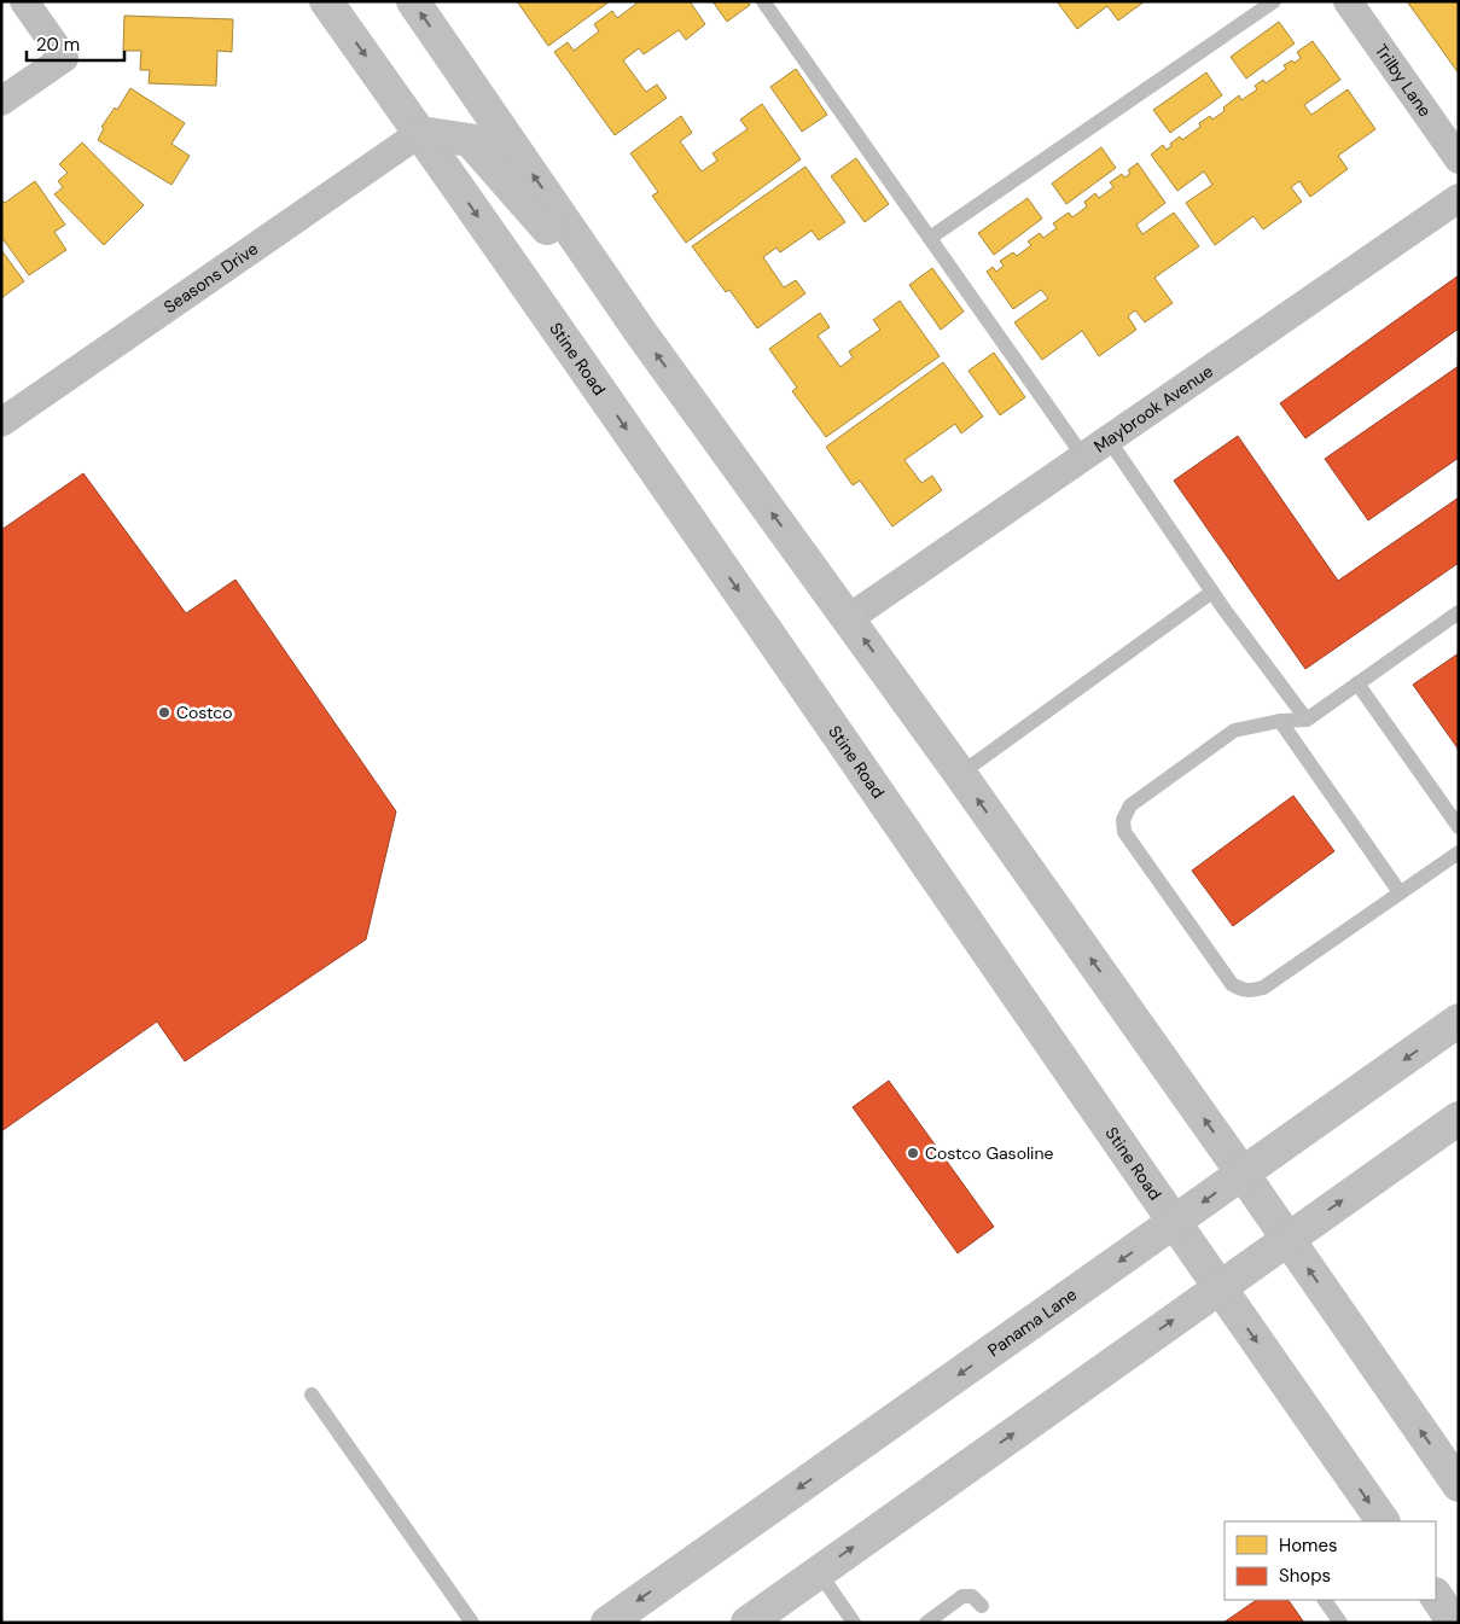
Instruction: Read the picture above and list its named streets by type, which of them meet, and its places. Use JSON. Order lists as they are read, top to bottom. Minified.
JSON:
{"streets":{"main road":["Stine Road","Panama Lane"],"street":["Trilby Lane","Seasons Drive","Maybrook Avenue"]},"crossings":[["Seasons Drive","Stine Road"],["Stine Road","Panama Lane"]],"places":["Costco","Costco Gasoline"],"legend":["Homes","Shops"],"scale_bar":"20 m"}
